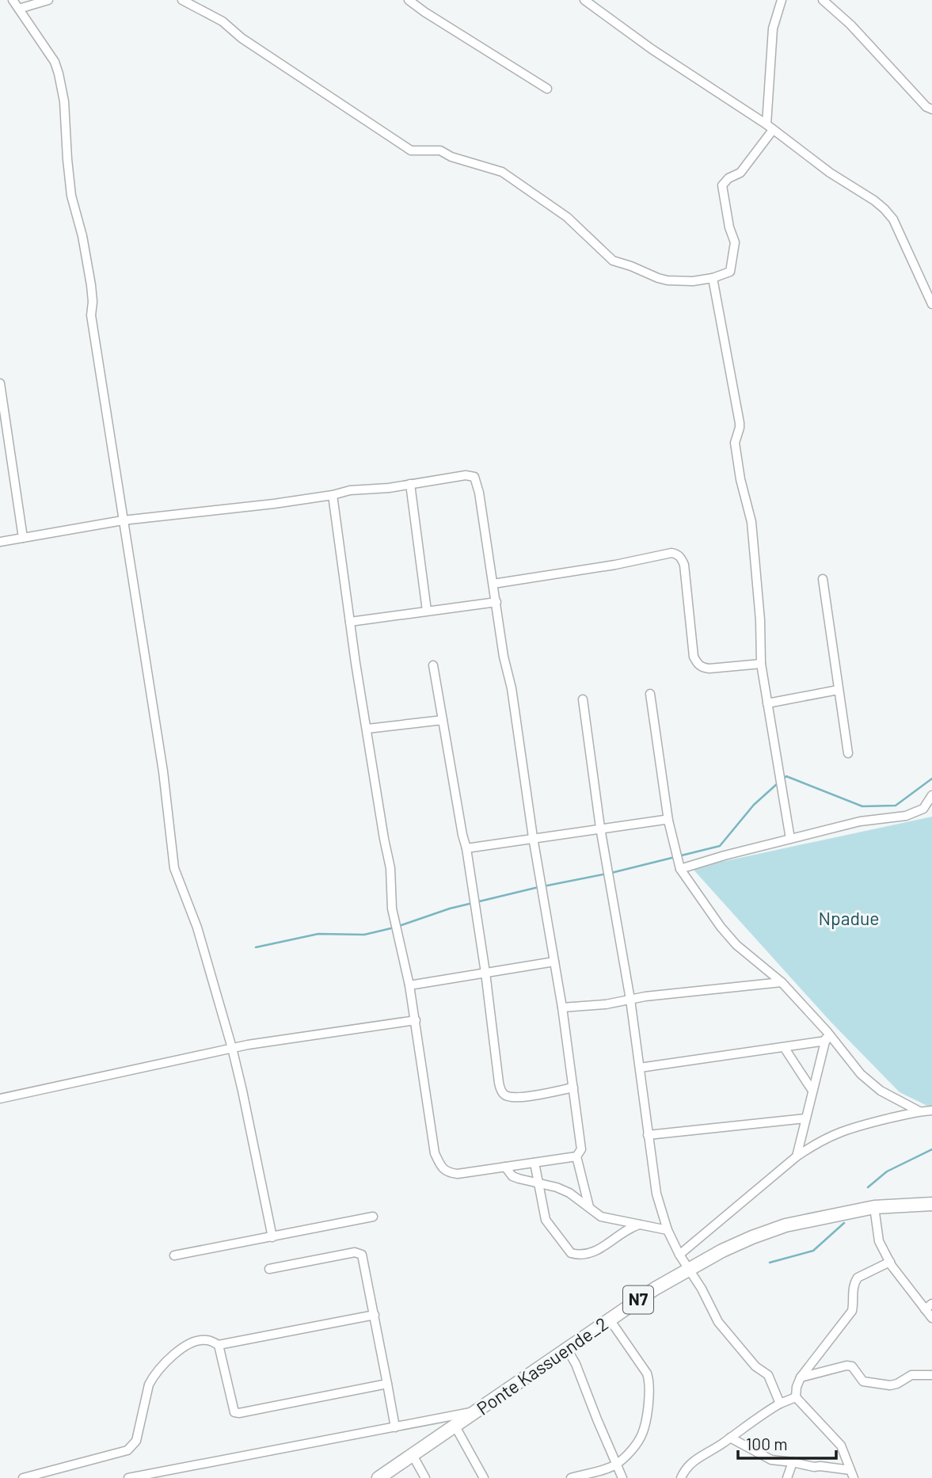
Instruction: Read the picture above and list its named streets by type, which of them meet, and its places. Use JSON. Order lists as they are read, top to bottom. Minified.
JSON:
{"streets":{"highway":["N7","Ponte Kassuende_2"]},"parks":["Npadue"],"scale_bar":"100 m"}
